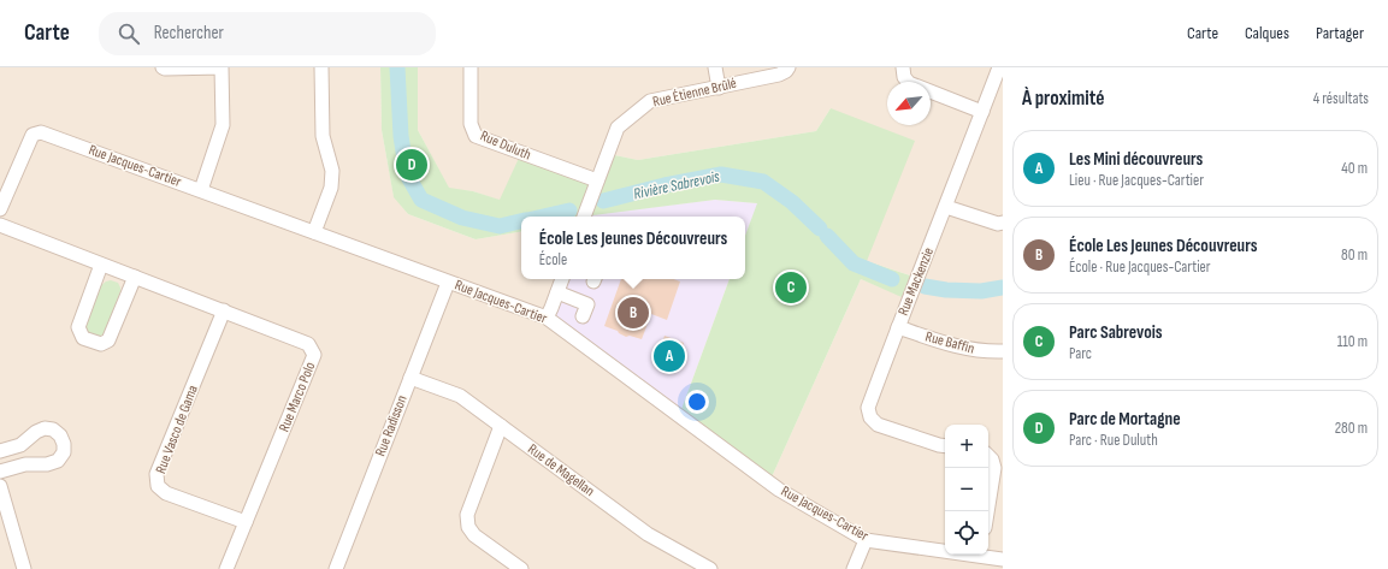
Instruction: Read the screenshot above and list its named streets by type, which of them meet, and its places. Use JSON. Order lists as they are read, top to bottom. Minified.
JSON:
{"streets":{"street":["Rue Étienne Brûlé","Rue Duluth","Rue Jacques-Cartier","Rue Mackenzie","Rue Baffin","Rue Marco Polo","Rue Radisson","Rue Vasco de Gama","Rue de Magellan"]},"crossings":[["Rue Étienne Brûlé","Rue Duluth"],["Rue Jacques-Cartier","Rue Radisson"],["Rue Mackenzie","Rue Baffin"],["Rue Marco Polo","Rue Vasco de Gama"],["Rue Radisson","Rue de Magellan"]],"water":["Rivière Sabrevois"],"north":"bottom left","page":{"header":"Carte","search":"Rechercher","nav":["Carte","Calques","Partager"],"heading":["À proximité","4 résultats"],"list":[{"mark":"A","name":"Les Mini découvreurs","note":"Lieu · Rue Jacques-Cartier","value":"40 m"},{"mark":"B","name":"École Les Jeunes Découvreurs","note":"École · Rue Jacques-Cartier","value":"80 m"},{"mark":"C","name":"Parc Sabrevois","note":"Parc","value":"110 m"},{"mark":"D","name":"Parc de Mortagne","note":"Parc · Rue Duluth","value":"280 m"}],"pins":["D","C","B","A"],"popup":["École Les Jeunes Découvreurs","École"],"map_buttons":["+","−"]}}
